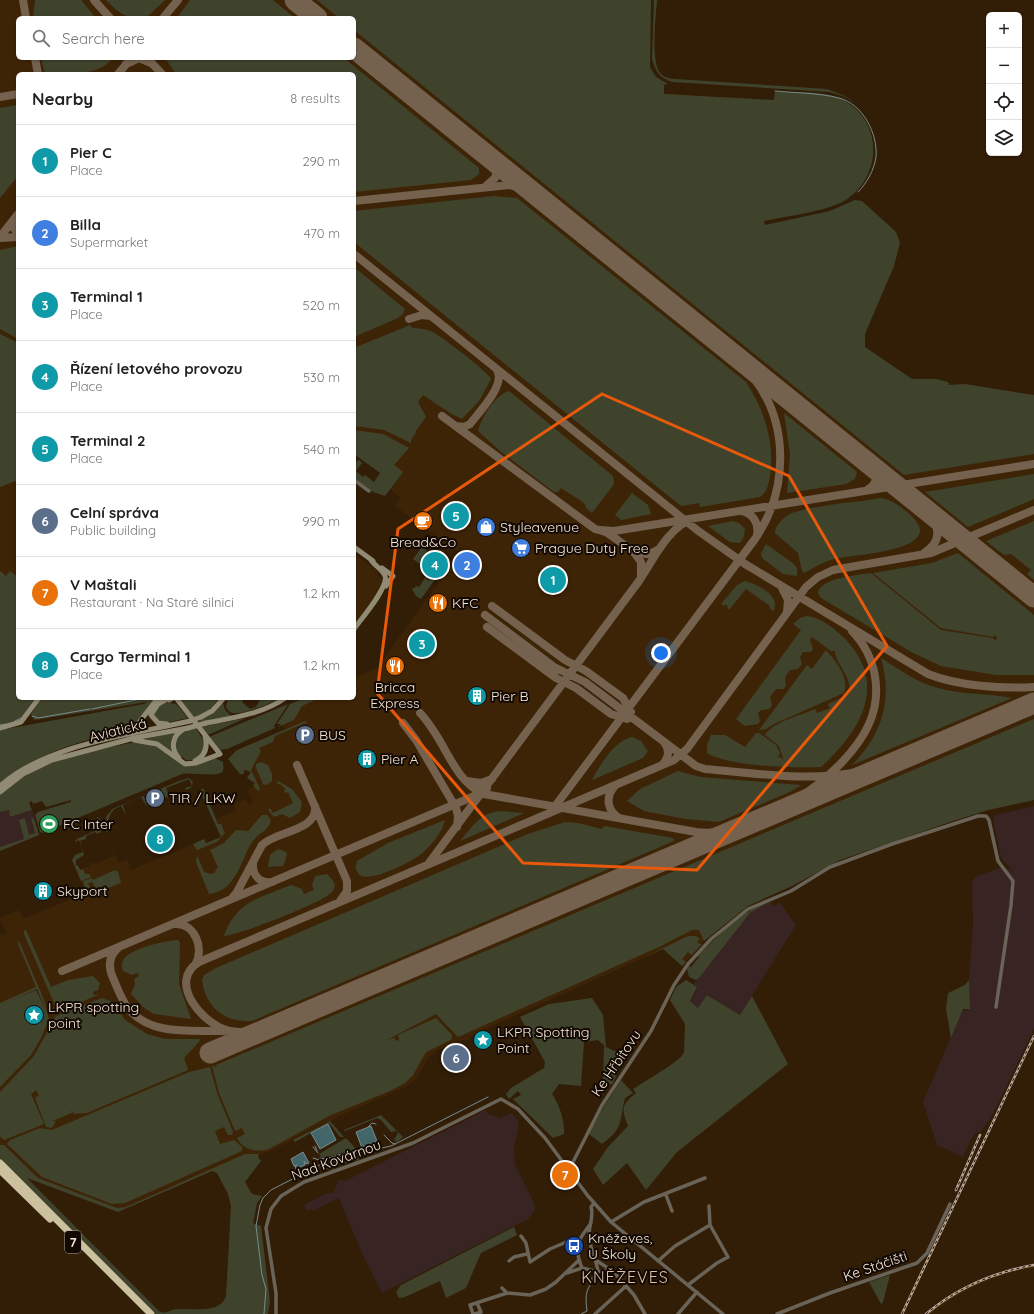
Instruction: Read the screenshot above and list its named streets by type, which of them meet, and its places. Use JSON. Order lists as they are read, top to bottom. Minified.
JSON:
{"streets":{"highway":["7"],"main road":["Aviatická"],"street":["Ke Hřbitovu","Nad Kovárnou","Ke Stáčišti"]},"crossings":[["Ke Hřbitovu","Nad Kovárnou"]],"districts":["KNĚŽEVES"],"places":{"cafe":["Bread&Co"],"shop":["Styleavenue"],"supermarket":["Prague Duty Free"],"restaurant":["KFC","Bricca Express"],"building":["Pier B","Pier A","Skyport"],"parking":["BUS","TIR / LKW"],"sports":["FC Inter"],"place":["LKPR spotting point","LKPR Spotting Point"],"bus stop":["Kněževes, U Školy"]},"page":{"map_buttons":["+","−"],"search":"Search here","heading":["Nearby","8 results"],"list":[{"mark":"1","name":"Pier C","note":"Place","value":"290 m"},{"mark":"2","name":"Billa","note":"Supermarket","value":"470 m"},{"mark":"3","name":"Terminal 1","note":"Place","value":"520 m"},{"mark":"4","name":"Řízení letového provozu","note":"Place","value":"530 m"},{"mark":"5","name":"Terminal 2","note":"Place","value":"540 m"},{"mark":"6","name":"Celní správa","note":"Public building","value":"990 m"},{"mark":"7","name":"V Maštali","note":"Restaurant · Na Staré silnici","value":"1.2 km"},{"mark":"8","name":"Cargo Terminal 1","note":"Place","value":"1.2 km"}],"pins":["5","2","4","1","3","8","6","7"]}}
